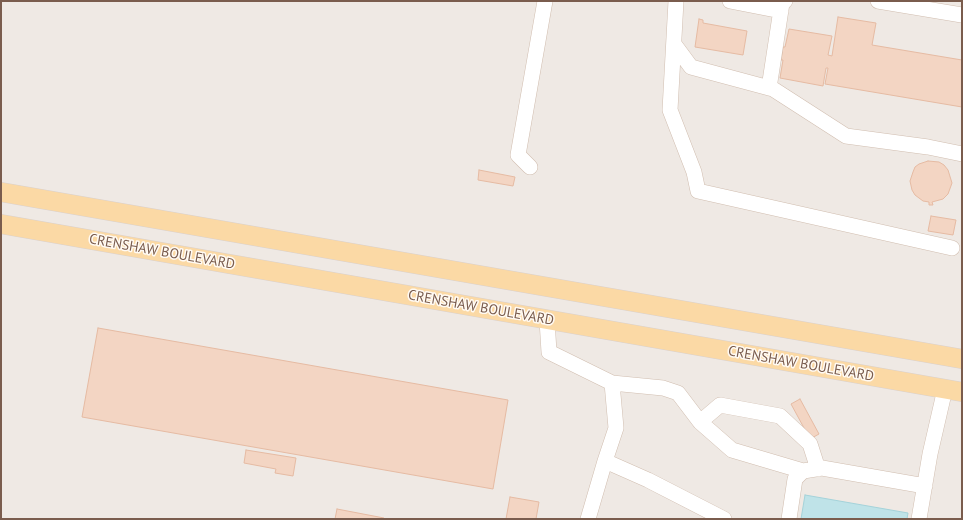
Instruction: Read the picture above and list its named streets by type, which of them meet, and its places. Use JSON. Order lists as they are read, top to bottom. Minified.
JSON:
{"streets":{"main road":["CRENSHAW BOULEVARD"]}}
